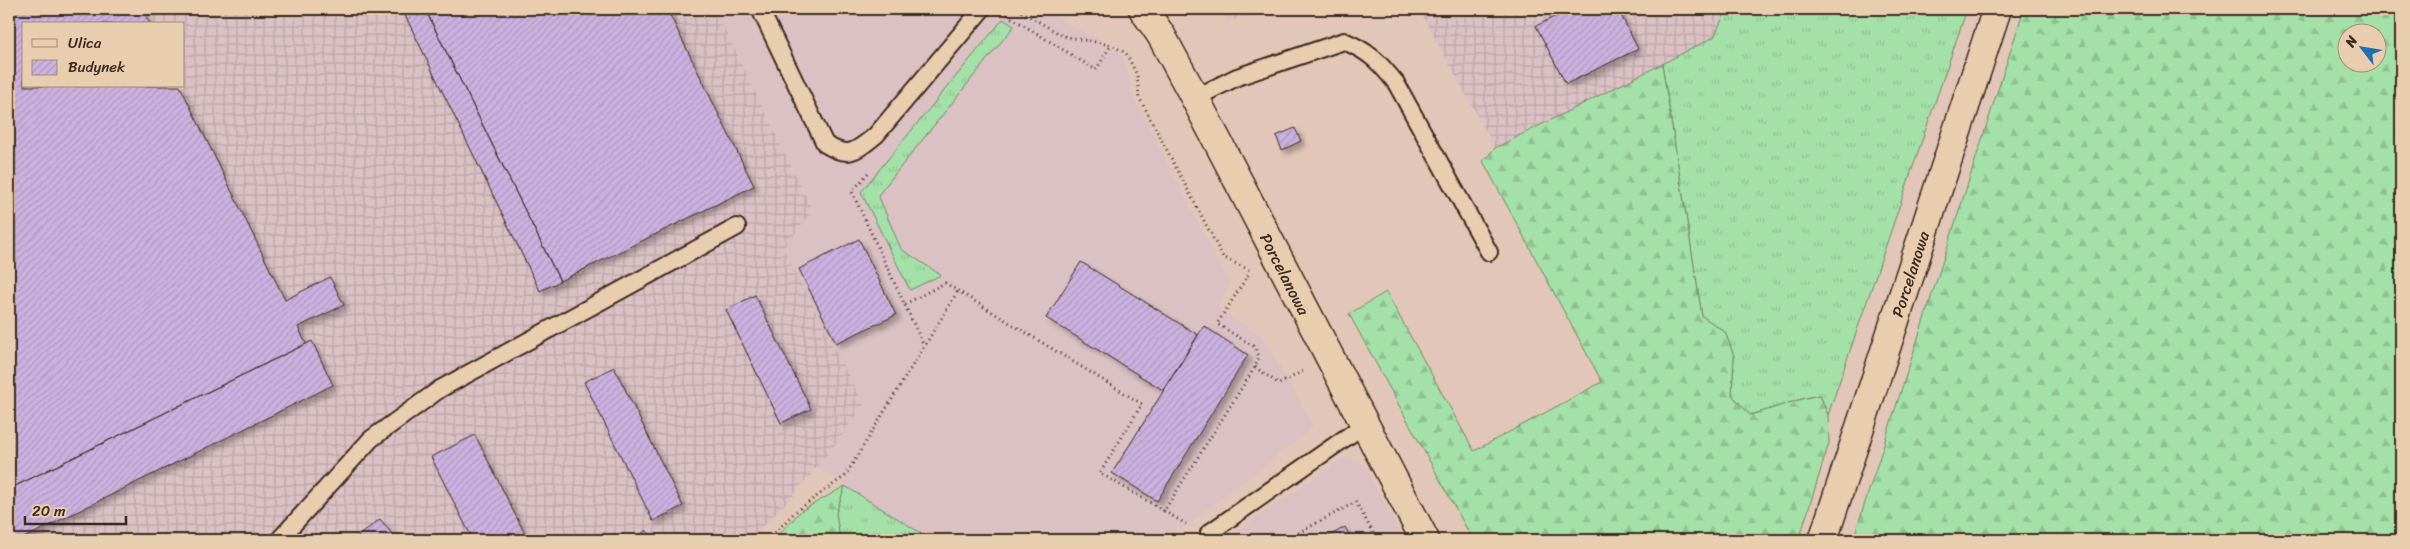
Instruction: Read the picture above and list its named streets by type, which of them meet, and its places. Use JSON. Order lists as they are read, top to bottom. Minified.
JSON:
{"streets":{"street":["Porcelanowa"]},"legend":["Ulica","Budynek"],"scale_bar":"20 m","north":"top left"}
